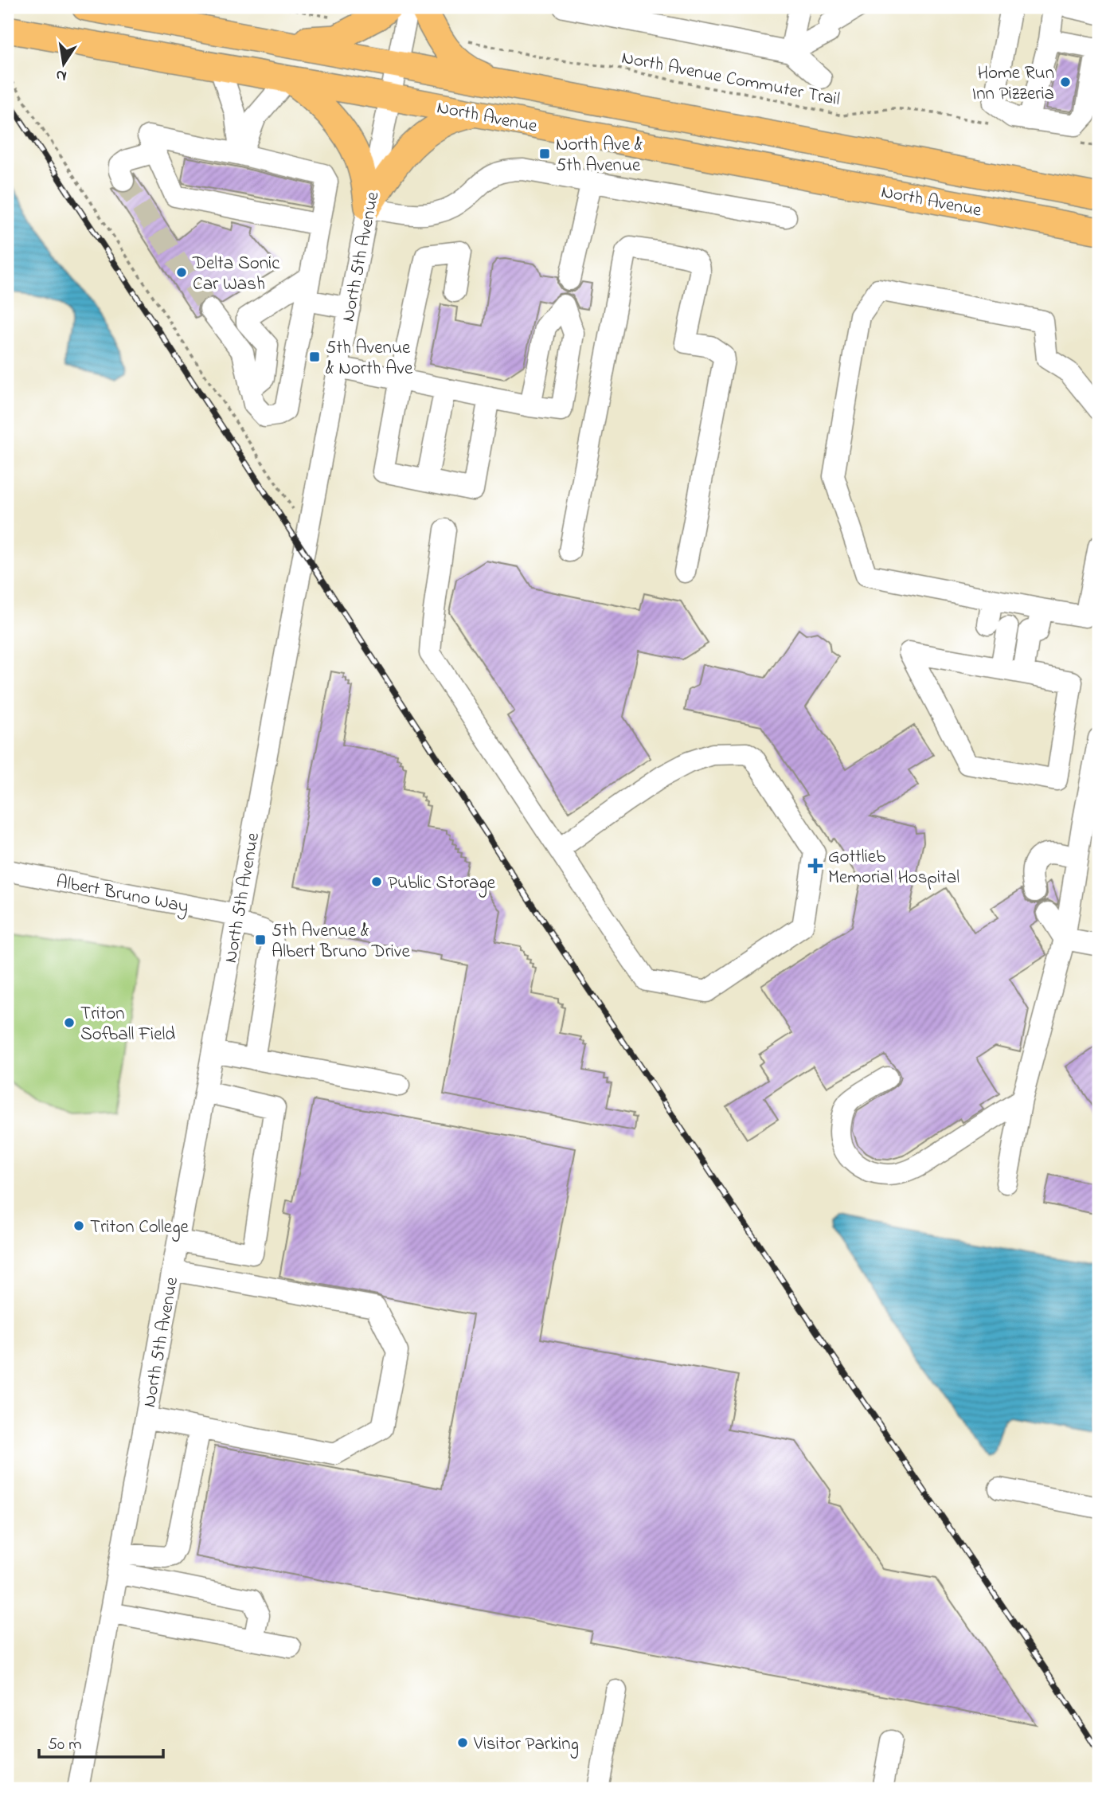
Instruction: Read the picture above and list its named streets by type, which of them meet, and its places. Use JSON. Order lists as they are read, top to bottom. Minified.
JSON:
{"streets":{"main road":["North Avenue"],"street":["North 5th Avenue","Albert Bruno Way"],"path":["North Avenue Commuter Trail"]},"crossings":[["North Avenue","North 5th Avenue"],["North 5th Avenue","Albert Bruno Way"]],"places":{"other":["Home Run Inn Pizzeria","Delta Sonic Car Wash","Public Storage","Triton Sofball Field","Triton College","Visitor Parking"],"transit":["North Ave & 5th Avenue","5th Avenue & North Ave","5th Avenue & Albert Bruno Drive"],"health":["Gottlieb Memorial Hospital"]},"scale_bar":"50 m","north":"bottom"}
